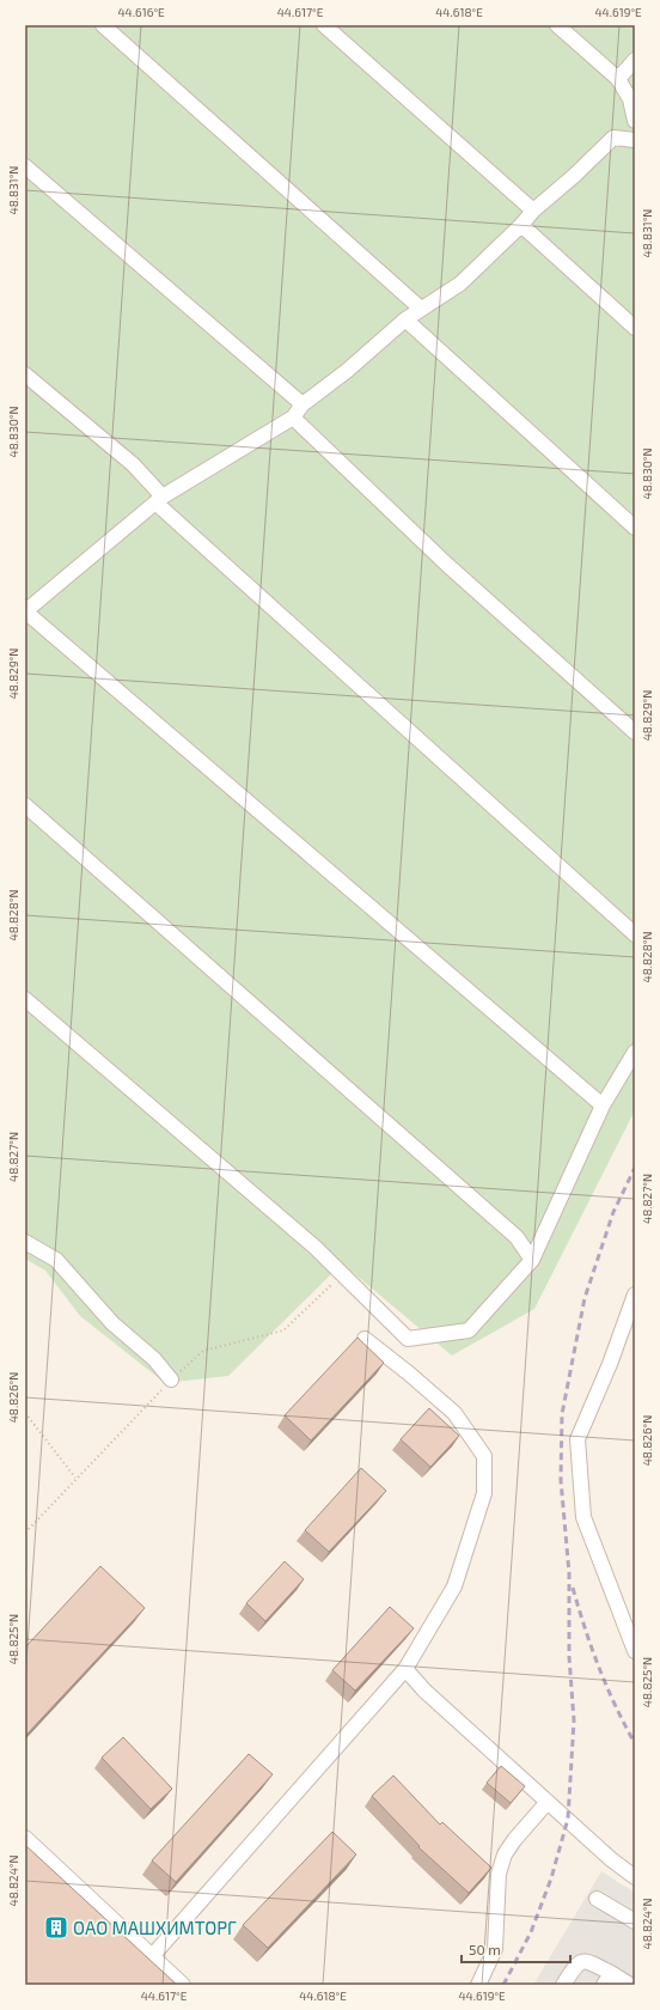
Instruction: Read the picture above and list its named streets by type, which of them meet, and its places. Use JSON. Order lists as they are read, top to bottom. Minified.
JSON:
{"places":{"building":["ОАО МАШХИМТОРГ"]},"scale_bar":"50 m","coordinates":["44.616°E","44.617°E","44.618°E","44.619°E","48.831°N","48.830°N","48.829°N","48.828°N","48.827°N","48.826°N","48.825°N","48.824°N"]}
